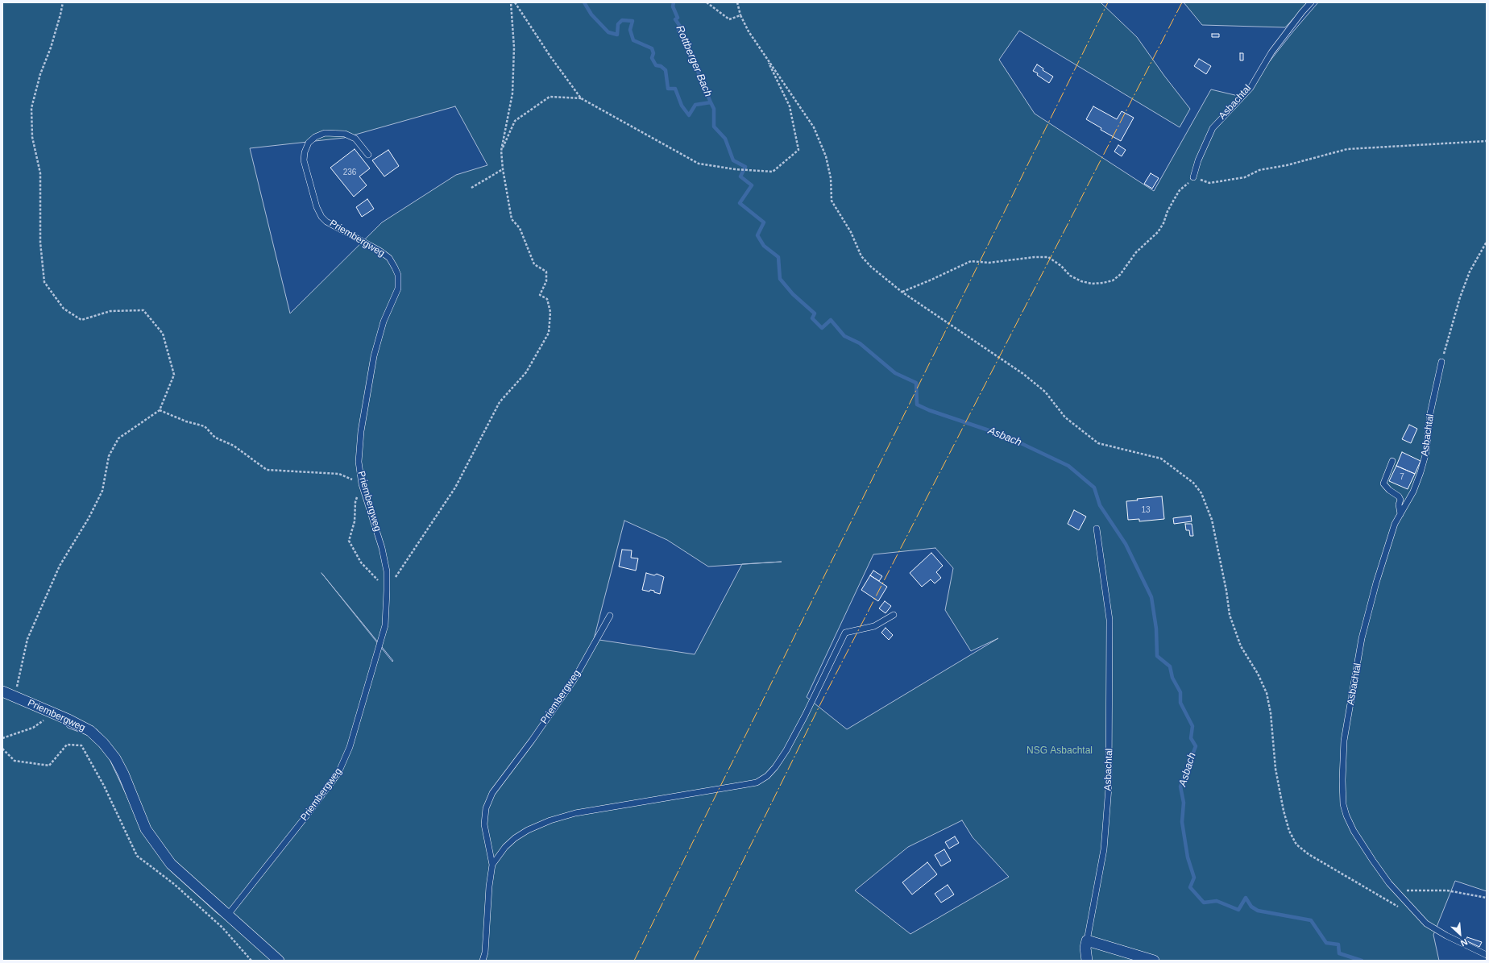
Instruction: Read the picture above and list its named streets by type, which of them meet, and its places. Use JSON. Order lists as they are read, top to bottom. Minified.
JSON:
{"streets":{"street":["Priembergweg"],"lane":["Asbachtal"]},"water":["Rottberger Bach","Asbach"],"parks":["NSG Asbachtal"],"house_numbers":["236","7","13"],"north":"bottom right"}
